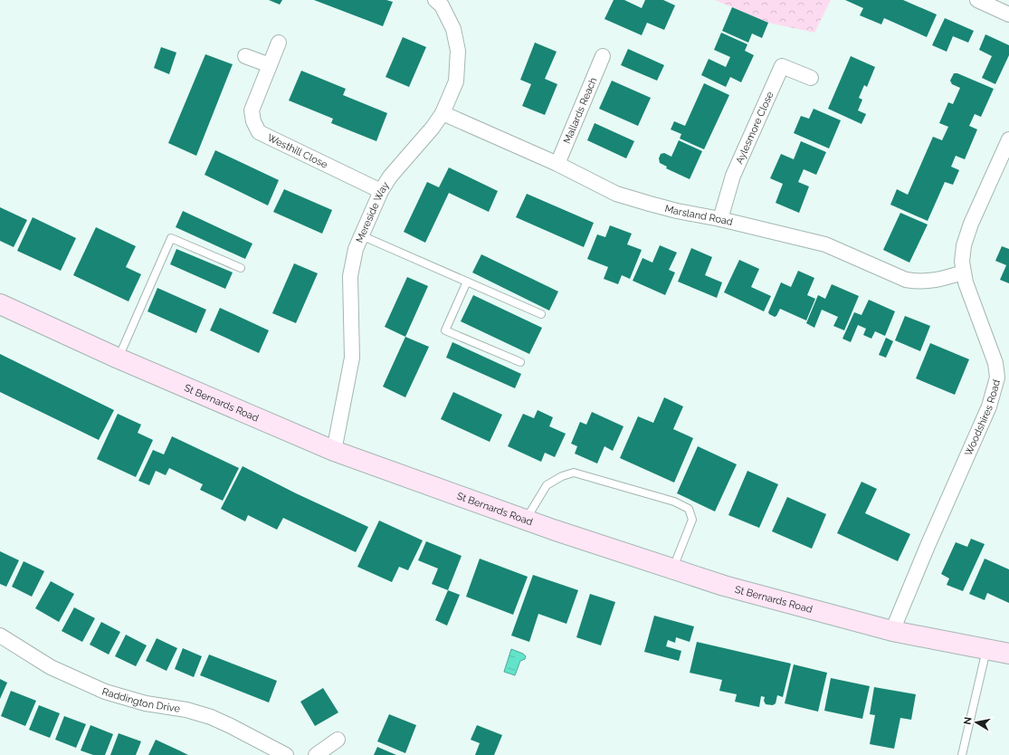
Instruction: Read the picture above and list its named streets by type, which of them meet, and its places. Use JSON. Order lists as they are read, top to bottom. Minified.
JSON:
{"streets":{"street":["Mallards Reach","Aylesmore Close","Westhill Close","Mereside Way","Marsland Road","St Bernards Road","Woodshires Road","Raddington Drive"]},"crossings":[["Mallards Reach","Marsland Road"],["Aylesmore Close","Marsland Road"],["Westhill Close","Mereside Way"],["Mereside Way","Marsland Road"],["Mereside Way","St Bernards Road"],["Marsland Road","Woodshires Road"],["St Bernards Road","Woodshires Road"]],"north":"left"}
